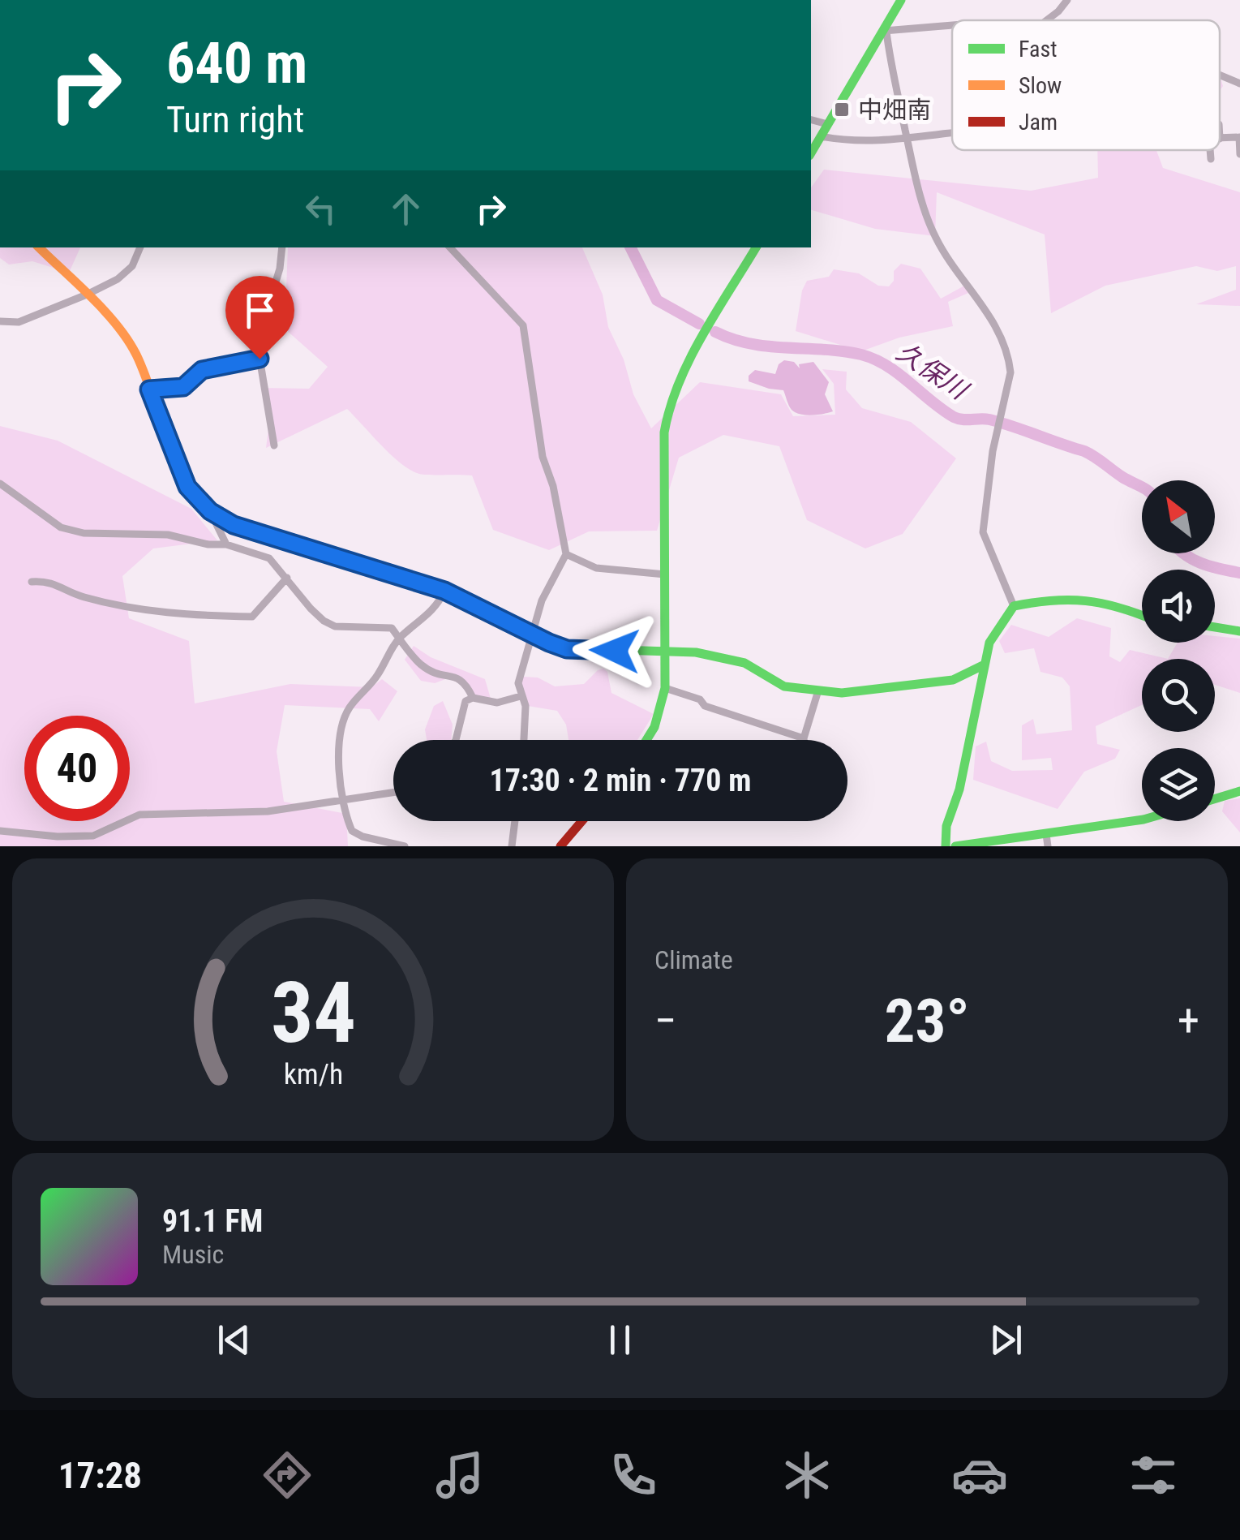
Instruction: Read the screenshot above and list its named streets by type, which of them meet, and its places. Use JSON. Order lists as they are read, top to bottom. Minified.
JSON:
{"water":["久保川"],"places":{"transit":["中畑南"]},"legend":["Fast","Slow","Jam"],"north":"top left","page":{"turn":["640 m","Turn right"],"limit":"40","trip":"17:30 · 2 min · 770 m","tile":"Climate","heat":["−","23°","+"],"song":["91.1 FM","Music"],"tabs":"17:28","gauge":["34","km/h"]}}
